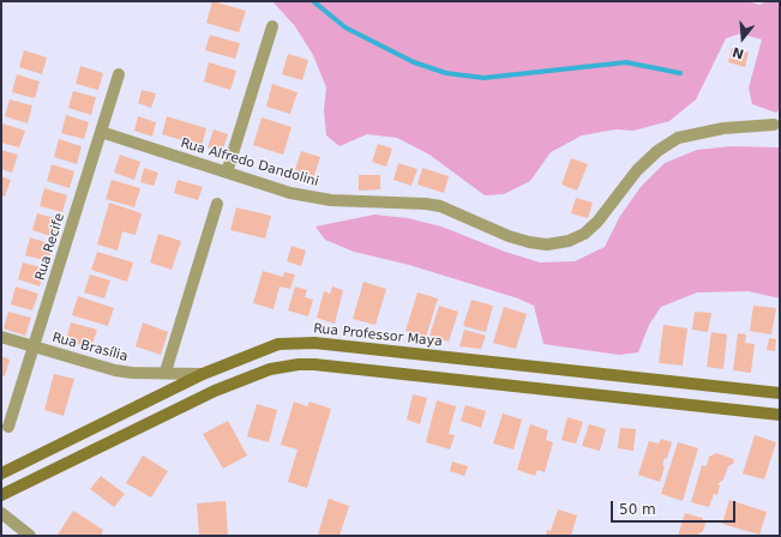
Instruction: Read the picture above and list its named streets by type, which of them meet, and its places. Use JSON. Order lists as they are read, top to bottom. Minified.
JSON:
{"streets":{"main road":["Rua Professor Maya"],"street":["Rua Alfredo Dandolini","Rua Recife","Rua Brasília"]},"crossings":[["Rua Alfredo Dandolini","Rua Recife"],["Rua Recife","Rua Brasília"],["Rua Professor Maya","Rua Brasília"]],"scale_bar":"50 m","north":"bottom"}
